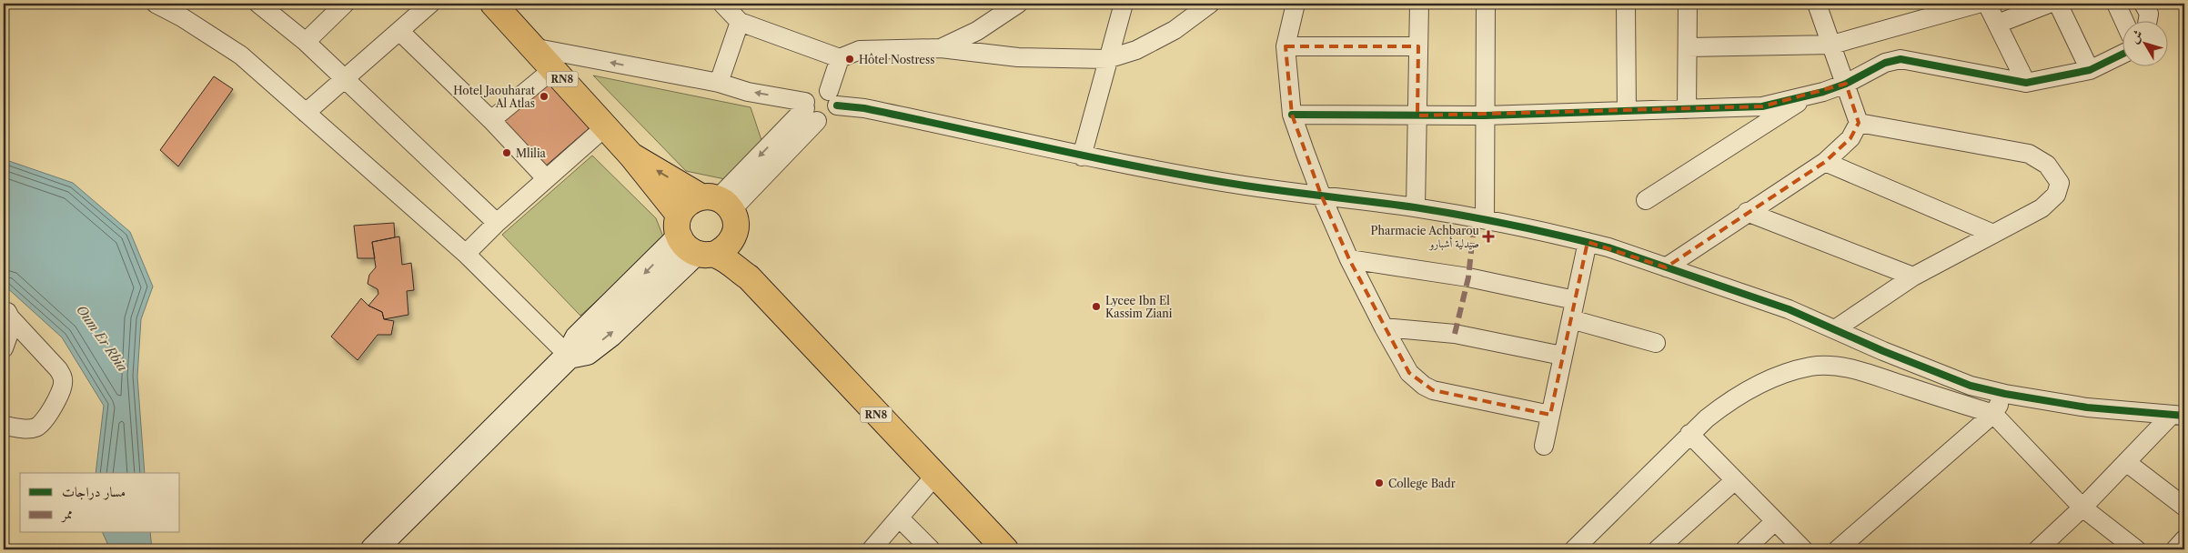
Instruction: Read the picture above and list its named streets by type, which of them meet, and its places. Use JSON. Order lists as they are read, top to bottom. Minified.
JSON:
{"streets":{"main road":["RN8"]},"water":["Oum Er Rbia"],"places":{"other":["Hôtel Nostress","Hotel Jaouharat Al Atlas","Mlilia","Lycee Ibn El Kassim Ziani","College Badr"],"health":["Pharmacie Achbarou صيدلية أشبارو"]},"legend":["مسار دراجات","ممر"],"north":"top left"}
